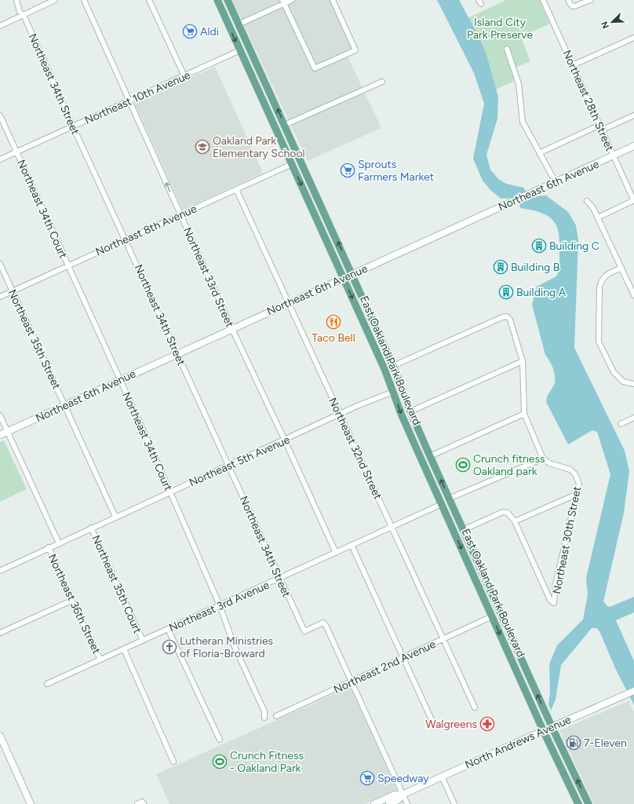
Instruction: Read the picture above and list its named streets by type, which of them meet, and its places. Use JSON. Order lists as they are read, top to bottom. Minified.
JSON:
{"streets":{"main road":["East Oakland Park Boulevard"],"street":["Northeast 34th Street","Northeast 10th Avenue","Northeast 28th Street","Northeast 6th Avenue","Northeast 34th Court","Northeast 8th Avenue","Northeast 33rd Street","Northeast 35th Street","Northeast 32nd Street","Northeast 5th Avenue","Northeast 30th Street","Northeast 35th Court","Northeast 36th Street","Northeast 3rd Avenue","Northeast 2nd Avenue","North Andrews Avenue"]},"crossings":[["Northeast 34th Street","Northeast 10th Avenue"],["Northeast 34th Street","Northeast 6th Avenue"],["Northeast 34th Street","Northeast 8th Avenue"],["Northeast 34th Street","Northeast 5th Avenue"],["Northeast 34th Street","Northeast 3rd Avenue"],["Northeast 34th Street","Northeast 2nd Avenue"],["Northeast 10th Avenue","Northeast 34th Court"],["Northeast 10th Avenue","Northeast 33rd Street"],["Northeast 10th Avenue","East Oakland Park Boulevard"],["Northeast 28th Street","Northeast 6th Avenue"],["Northeast 6th Avenue","Northeast 34th Court"],["Northeast 6th Avenue","Northeast 33rd Street"],["Northeast 6th Avenue","Northeast 35th Street"],["Northeast 6th Avenue","East Oakland Park Boulevard"],["Northeast 6th Avenue","Northeast 32nd Street"],["Northeast 6th Avenue","Northeast 36th Street"],["Northeast 34th Court","Northeast 8th Avenue"],["Northeast 34th Court","Northeast 5th Avenue"],["Northeast 34th Court","Northeast 3rd Avenue"],["Northeast 8th Avenue","Northeast 33rd Street"],["Northeast 8th Avenue","Northeast 35th Street"],["Northeast 8th Avenue","East Oakland Park Boulevard"],["Northeast 8th Avenue","Northeast 32nd Street"],["Northeast 33rd Street","Northeast 5th Avenue"],["Northeast 33rd Street","Northeast 3rd Avenue"],["Northeast 35th Street","Northeast 5th Avenue"],["East Oakland Park Boulevard","Northeast 5th Avenue"],["East Oakland Park Boulevard","Northeast 3rd Avenue"],["East Oakland Park Boulevard","Northeast 2nd Avenue"],["East Oakland Park Boulevard","North Andrews Avenue"],["Northeast 32nd Street","Northeast 5th Avenue"],["Northeast 32nd Street","Northeast 3rd Avenue"],["Northeast 32nd Street","Northeast 2nd Avenue"],["Northeast 5th Avenue","Northeast 35th Court"],["Northeast 5th Avenue","Northeast 36th Street"],["Northeast 35th Court","Northeast 3rd Avenue"],["Northeast 36th Street","Northeast 3rd Avenue"]],"parks":["Island City Park Preserve"],"places":{"supermarket":["Aldi","Sprouts Farmers Market","Speedway"],"school or university":["Oakland Park Elementary School"],"building":["Building C","Building B","Building A"],"restaurant":["Taco Bell"],"sports":["Crunch fitness Oakland park","Crunch Fitness - Oakland Park"],"church":["Lutheran Ministries of Floria-Broward"],"pharmacy":["Walgreens"],"fuel station":["7-Eleven"]},"north":"bottom left"}
